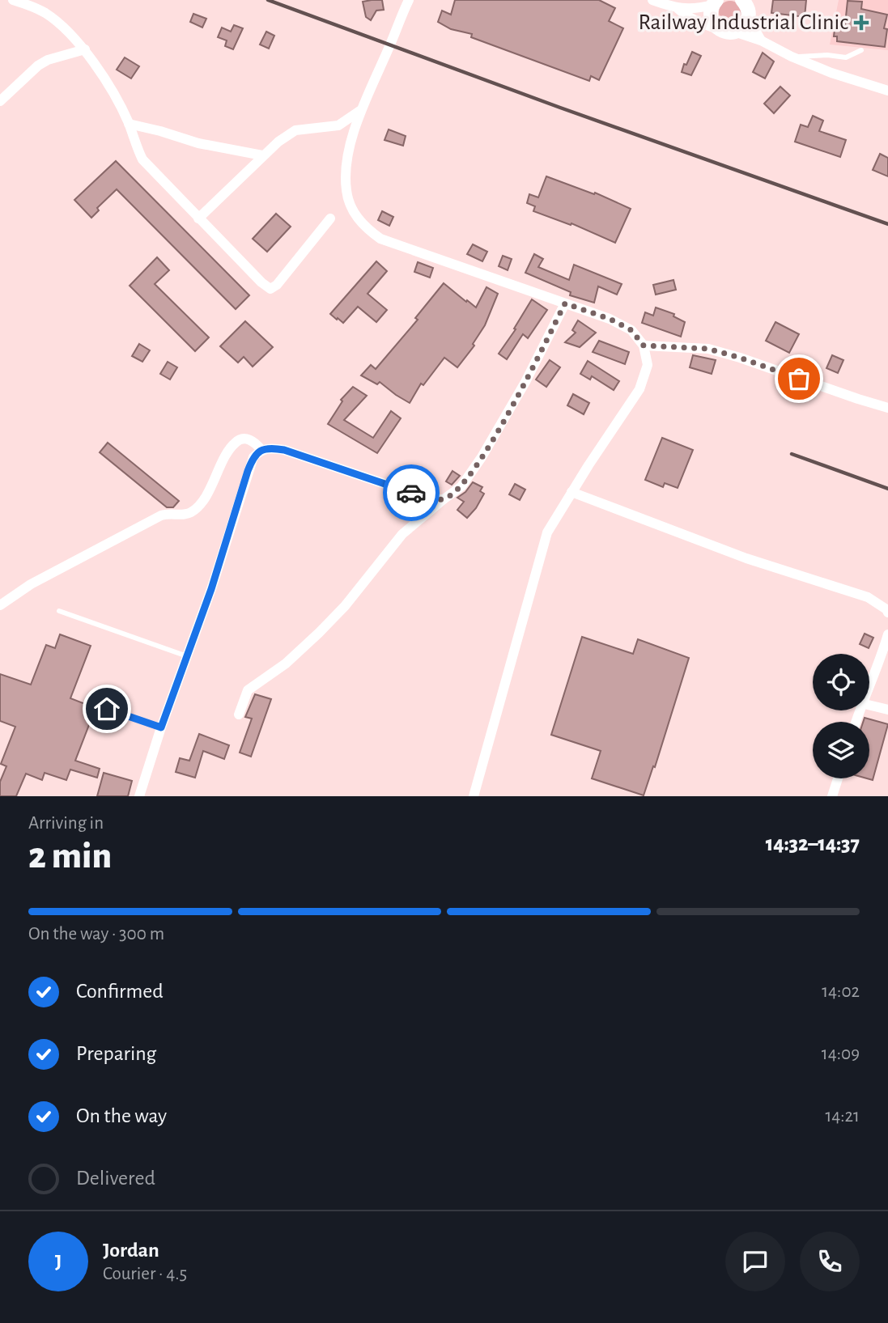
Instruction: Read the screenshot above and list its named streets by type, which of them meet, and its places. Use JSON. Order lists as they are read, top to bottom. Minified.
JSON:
{"places":{"health":["Railway Industrial Clinic"]},"page":{"heading":["2 min","Arriving in","14:32–14:37"],"panel":["Jordan","Courier · 4.5"],"bar":"On the way · 300 m","list":[["Confirmed","14:02"],["Preparing","14:09"],["On the way","14:21"],"Delivered"],"round":"J"}}
